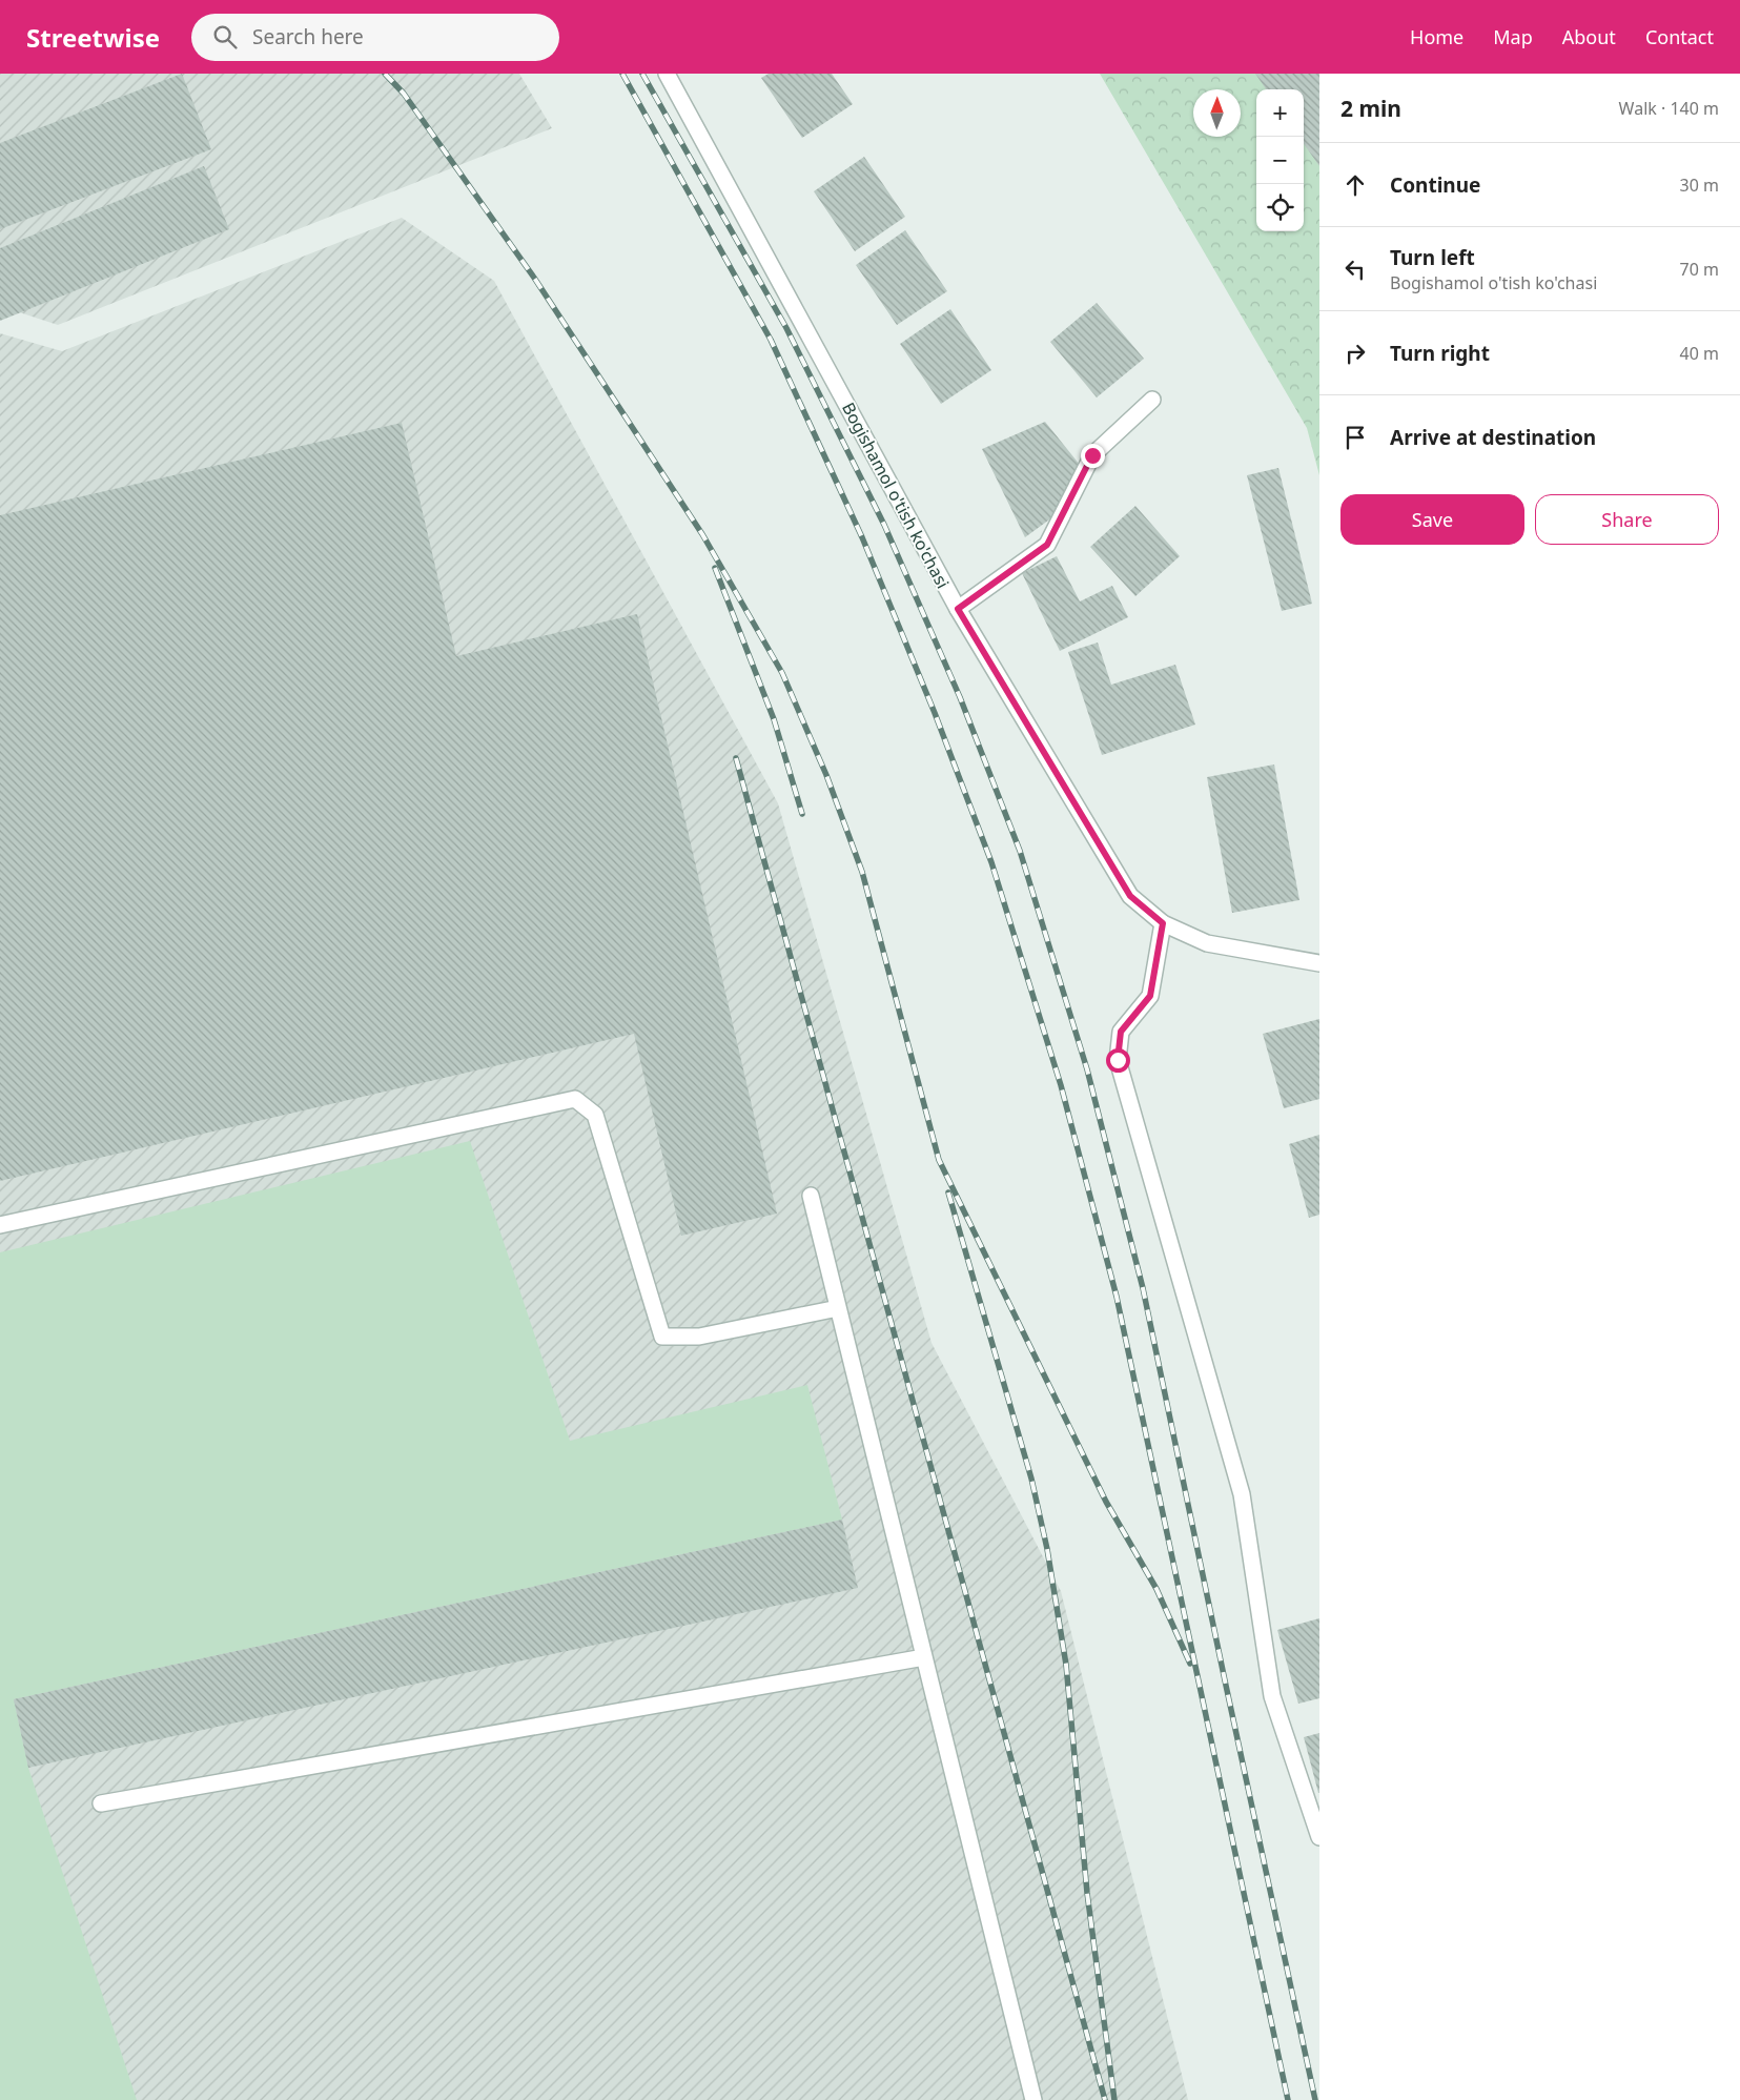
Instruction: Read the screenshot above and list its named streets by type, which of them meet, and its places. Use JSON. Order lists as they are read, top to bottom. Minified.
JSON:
{"streets":{"street":["Bogishamol o'tish ko'chasi"]},"north":"top","page":{"header":"Streetwise","search":"Search here","nav":["Home","Map","About","Contact"],"heading":["2 min","Walk · 140 m"],"map_buttons":["+","−"],"list":[["Continue","30 m"],["Turn left","Bogishamol o'tish ko'chasi","70 m"],["Turn right","40 m"],"Arrive at destination"],"buttons":["Save","Share"]}}
